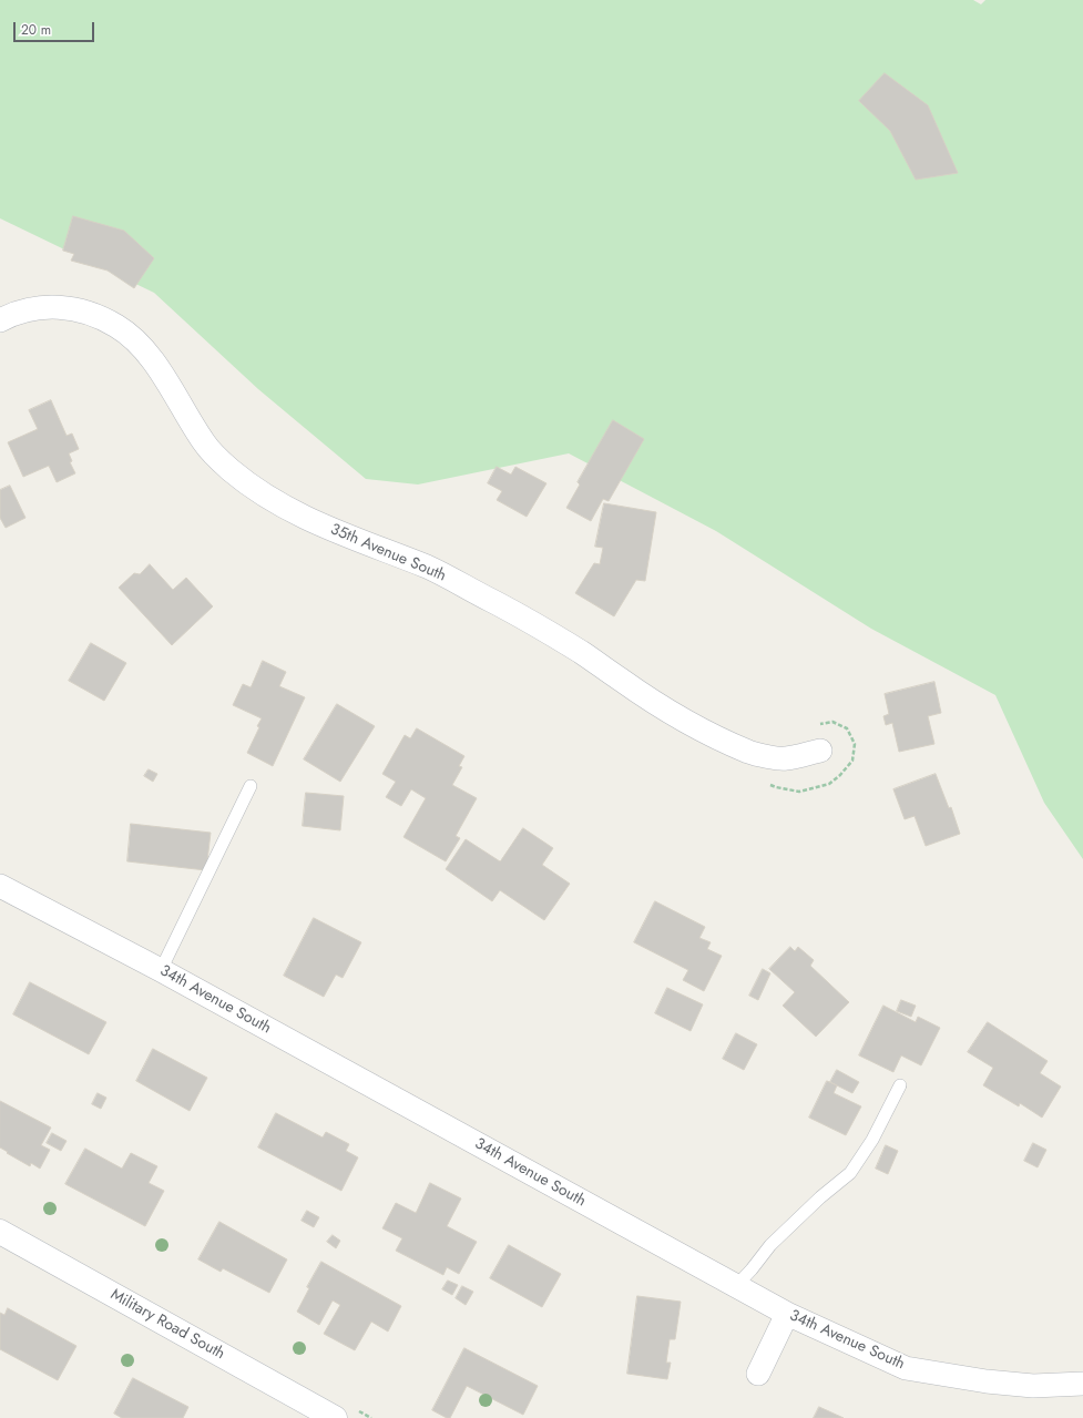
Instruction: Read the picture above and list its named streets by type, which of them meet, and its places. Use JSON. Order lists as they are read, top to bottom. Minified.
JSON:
{"streets":{"main road":["Military Road South"],"street":["35th Avenue South","34th Avenue South"]},"scale_bar":"20 m"}
